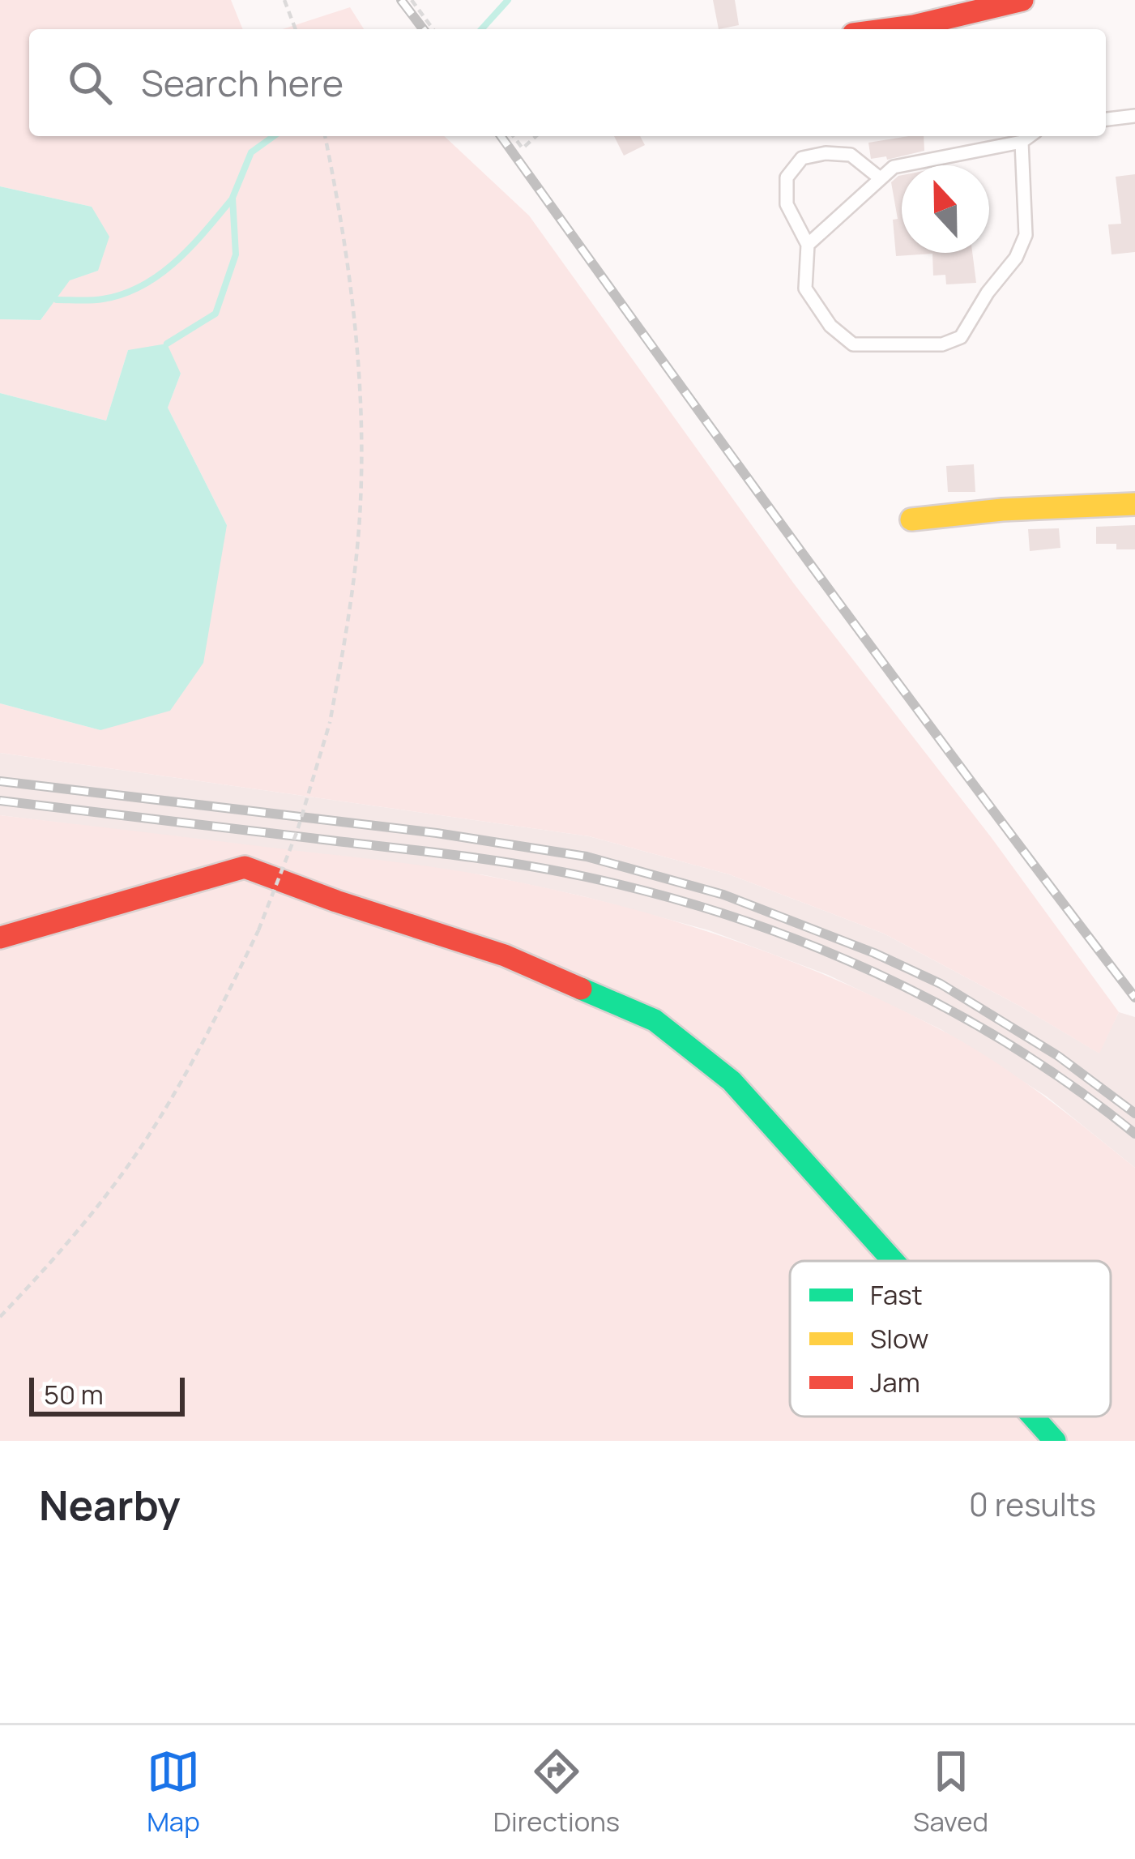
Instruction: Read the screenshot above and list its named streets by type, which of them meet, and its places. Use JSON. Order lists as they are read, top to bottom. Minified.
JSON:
{"legend":["Fast","Slow","Jam"],"scale_bar":"50 m","north":"top","page":{"search":"Search here","scale":"50 m","heading":["Nearby","0 results"],"nav":["Map","Directions","Saved"]}}
